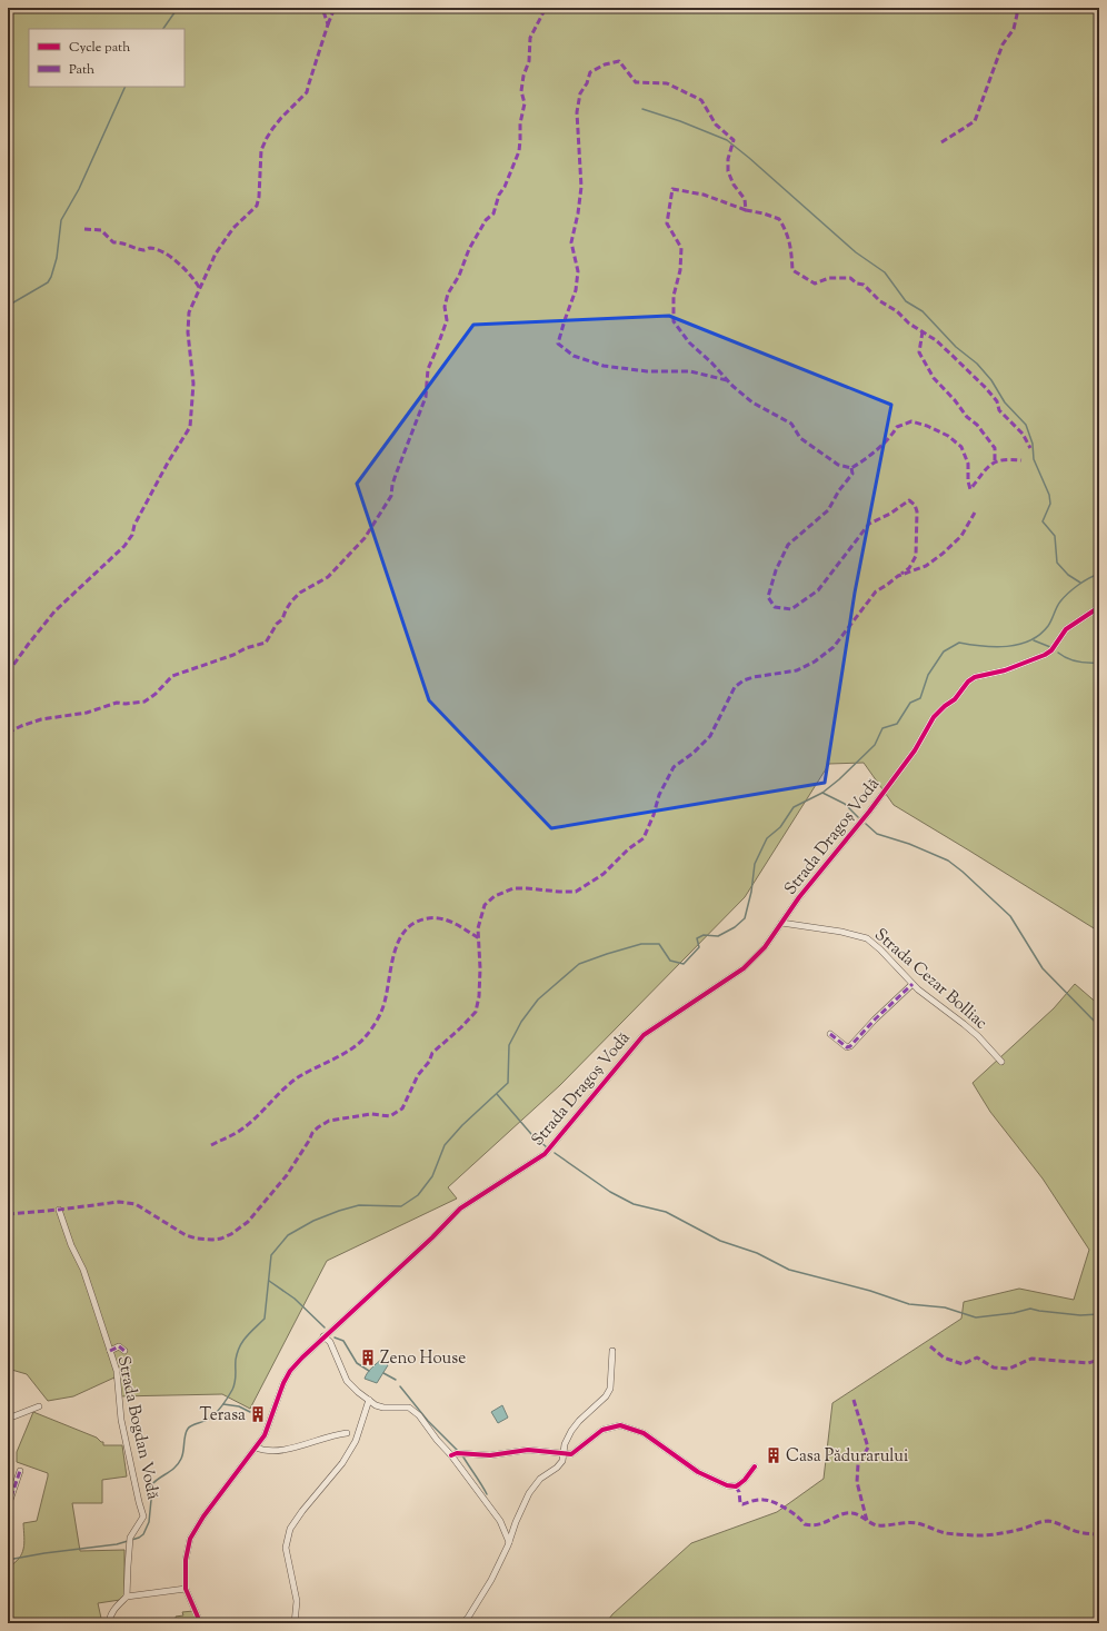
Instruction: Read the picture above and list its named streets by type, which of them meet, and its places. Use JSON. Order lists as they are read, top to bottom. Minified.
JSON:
{"streets":{"street":["Strada Dragoș Vodă","Strada Cezar Bolliac","Strada Bogdan Vodă"]},"crossings":[["Strada Dragoș Vodă","Strada Cezar Bolliac"]],"places":{"building":["Zeno House","Terasa","Casa Pădurarului"]},"legend":["Cycle path","Path"]}
